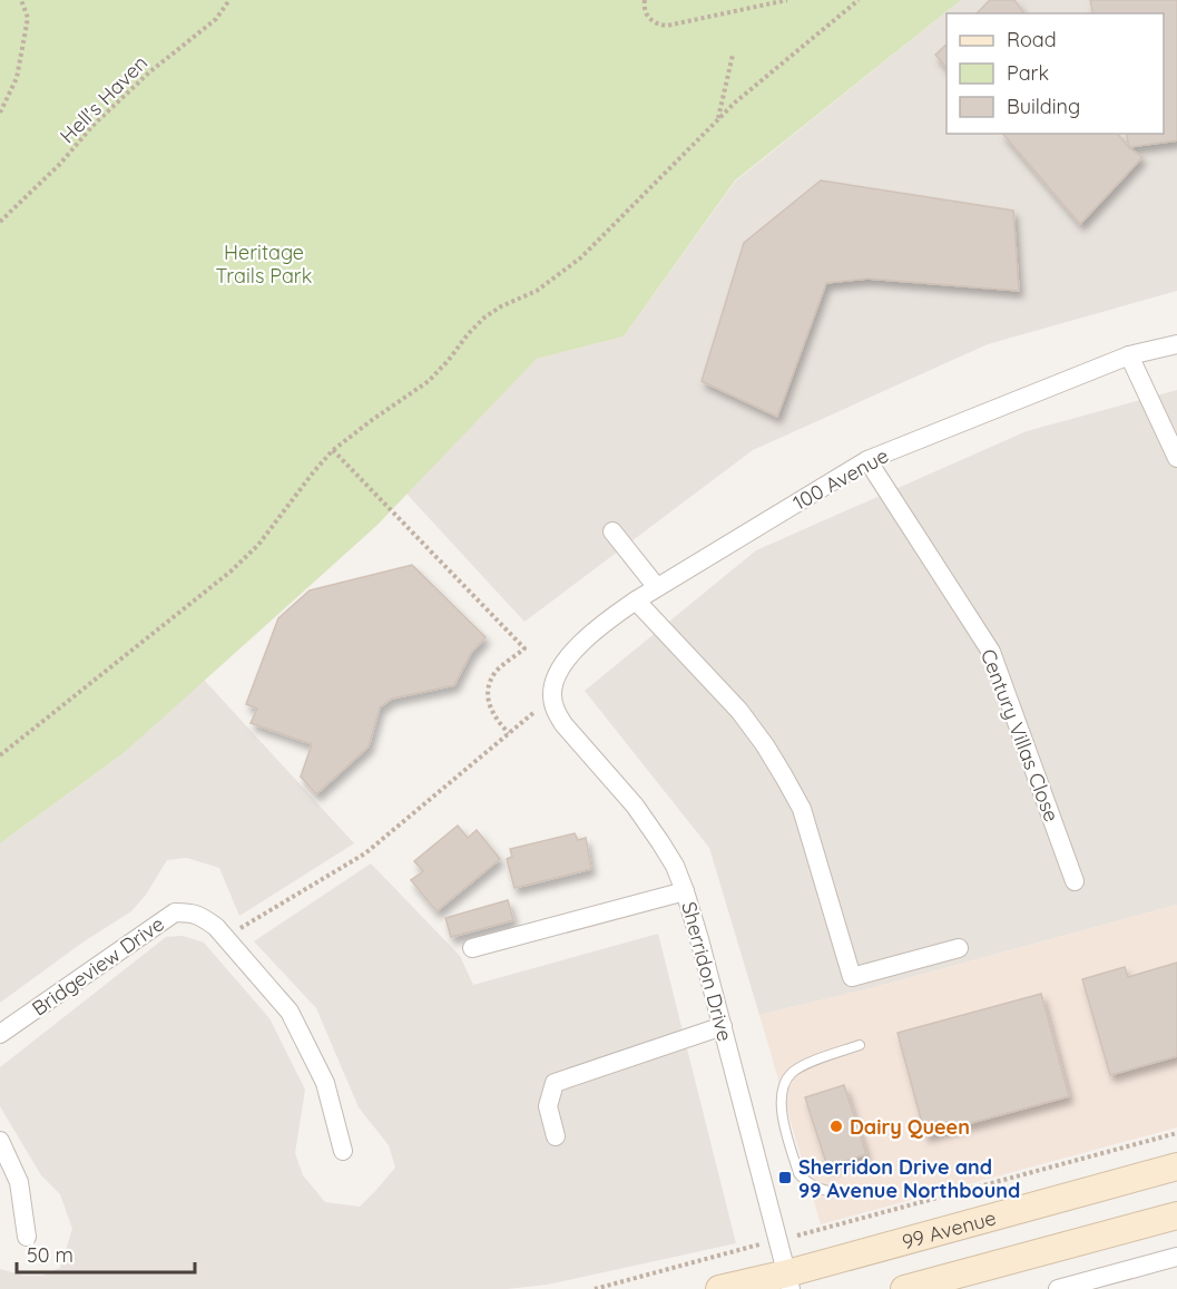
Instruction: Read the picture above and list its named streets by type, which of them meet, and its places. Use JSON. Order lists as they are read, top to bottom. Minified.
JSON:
{"streets":{"main road":["99 Avenue"],"street":["100 Avenue","Century Villas Close","Bridgeview Drive","Sherridon Drive"],"path":["Hell's Haven"]},"crossings":[["100 Avenue","Century Villas Close"],["100 Avenue","Sherridon Drive"],["Sherridon Drive","99 Avenue"]],"parks":["Heritage Trails Park"],"places":{"other":["Dairy Queen"],"transit":["Sherridon Drive and 99 Avenue Northbound"]},"legend":["Road","Park","Building"],"scale_bar":"50 m"}
